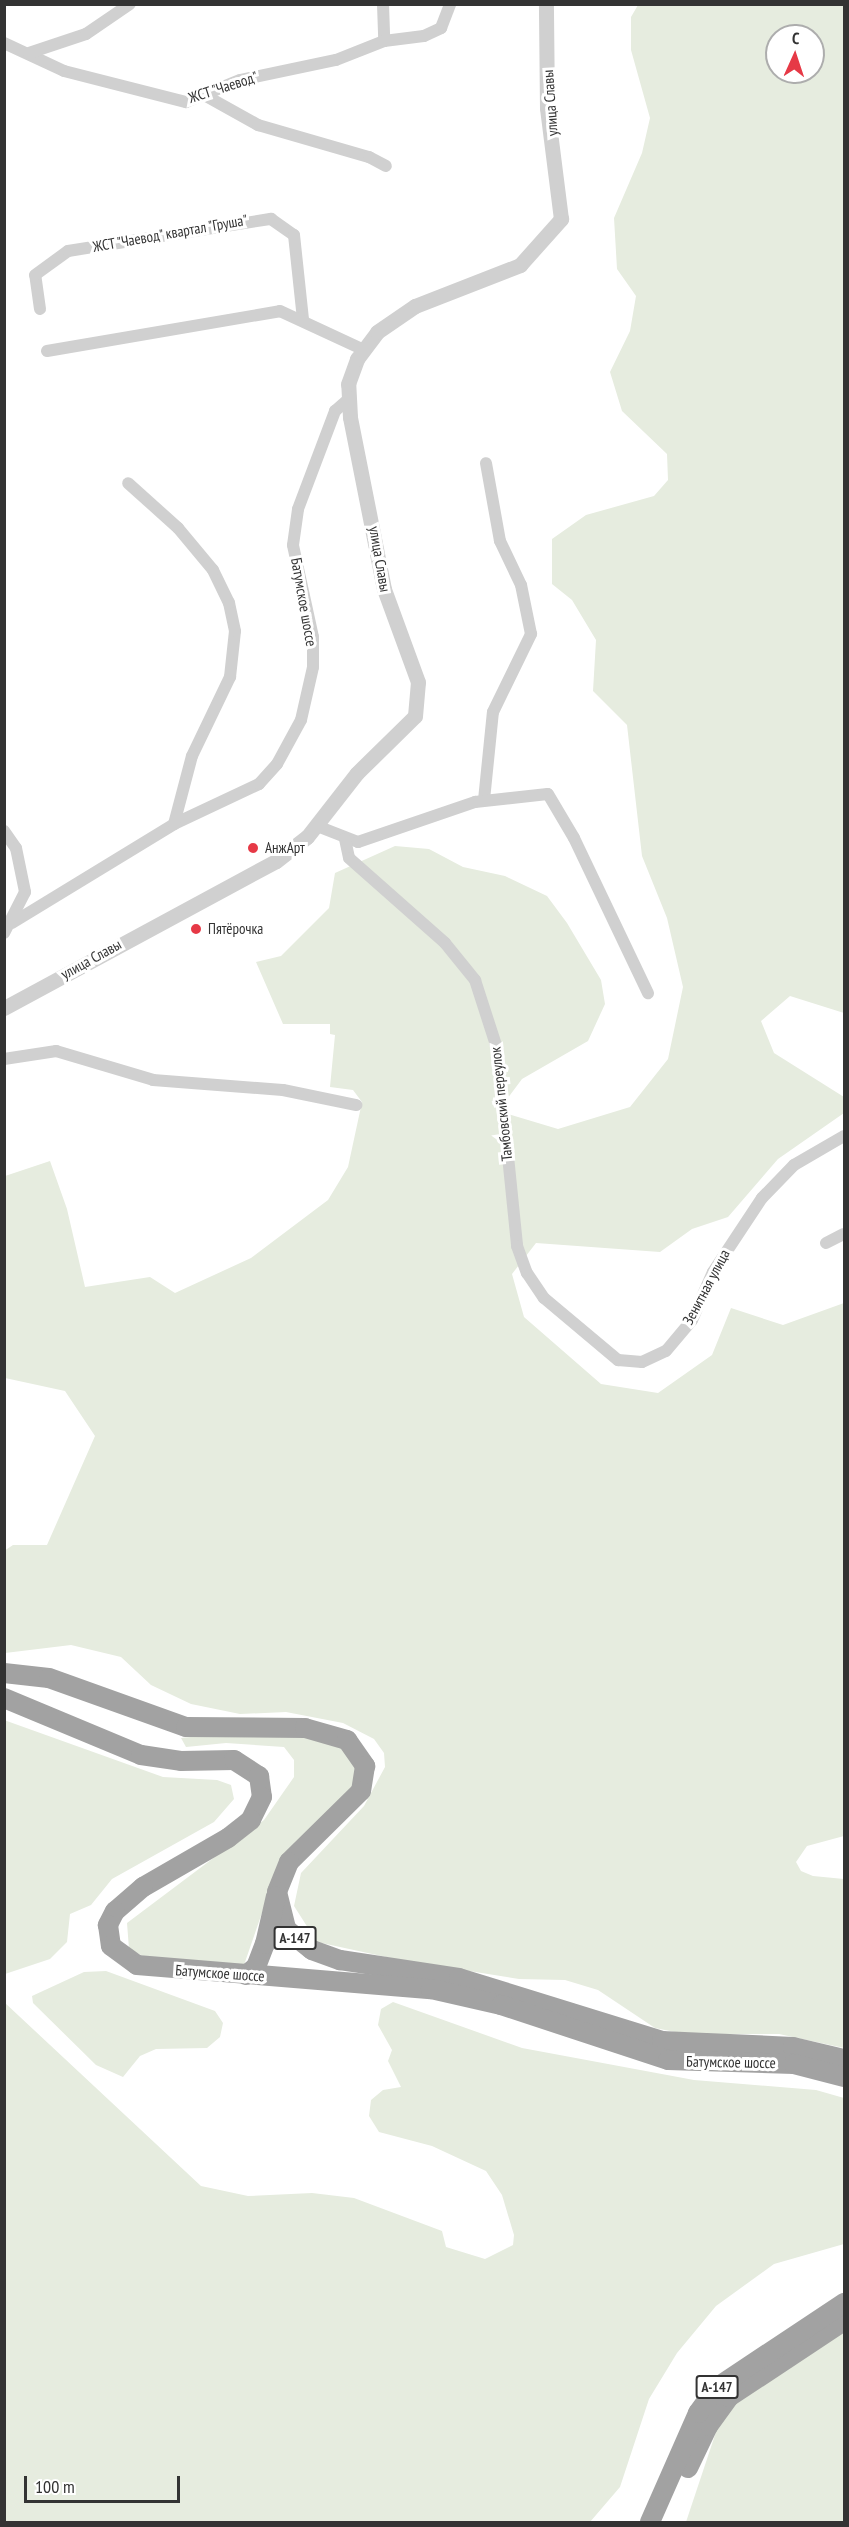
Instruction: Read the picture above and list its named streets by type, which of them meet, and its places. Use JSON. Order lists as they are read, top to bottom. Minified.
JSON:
{"streets":{"highway":["Батумское шоссе","А-147"],"street":["ЖСТ \"Чаевод\"","улица Славы","ЖСТ \"Чаевод\" квартал \"Груша\"","Тамбовский переулок","Зенитная улица"]},"crossings":[["улица Славы","Батумское шоссе"],["Тамбовский переулок","Зенитная улица"]],"places":["АнжАрт","Пятёрочка"],"scale_bar":"100 m","north":"top"}
